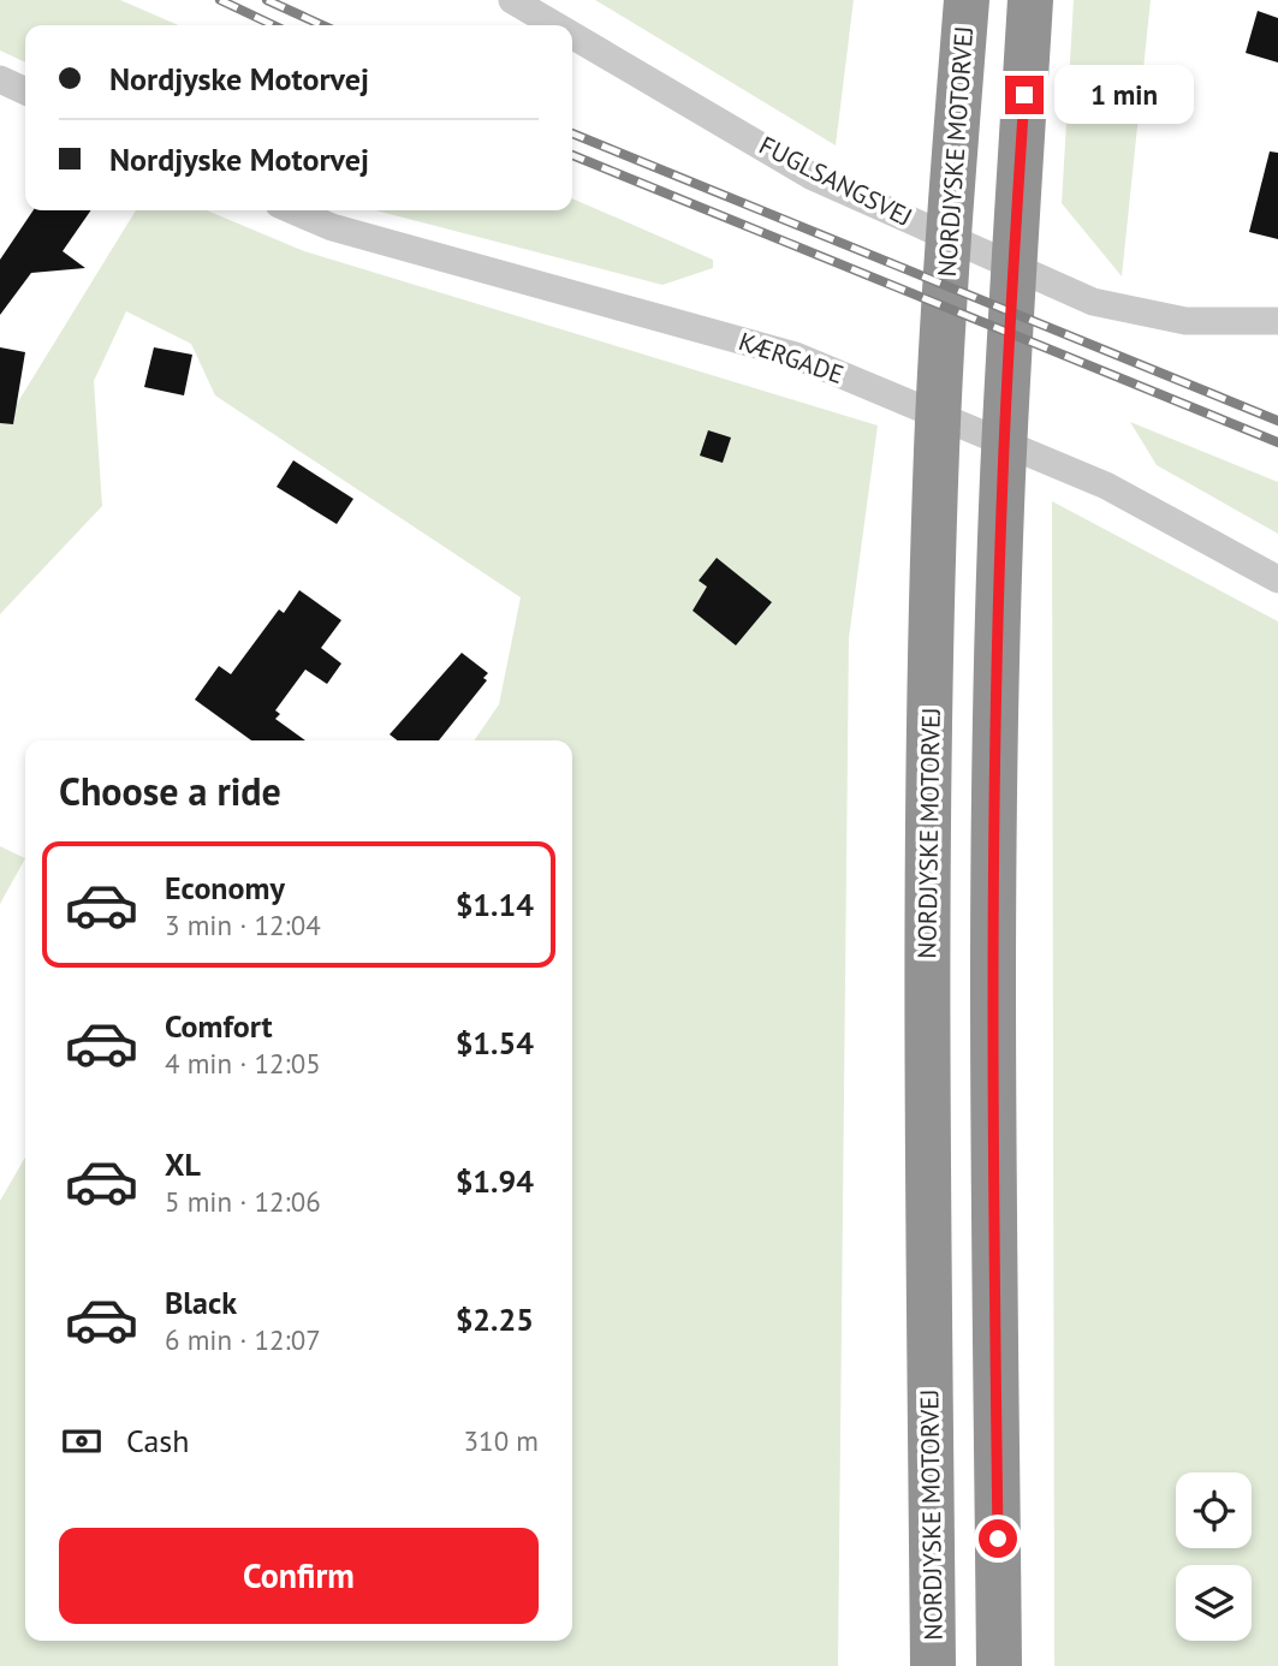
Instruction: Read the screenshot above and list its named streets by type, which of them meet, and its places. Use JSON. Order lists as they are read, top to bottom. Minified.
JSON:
{"streets":{"highway":["NORDJYSKE MOTORVEJ"],"street":["FUGLSANGSVEJ","KÆRGADE"]},"page":{"banner":["Nordjyske Motorvej","Nordjyske Motorvej"],"bubble":"1 min","heading":"Choose a ride","list":[{"name":"Economy","note":"3 min · 12:04","value":"$1.14"},{"name":"Comfort","note":"4 min · 12:05","value":"$1.54"},{"name":"XL","note":"5 min · 12:06","value":"$1.94"},{"name":"Black","note":"6 min · 12:07","value":"$2.25"}],"pay":["Cash","310 m"],"buttons":"Confirm"}}
